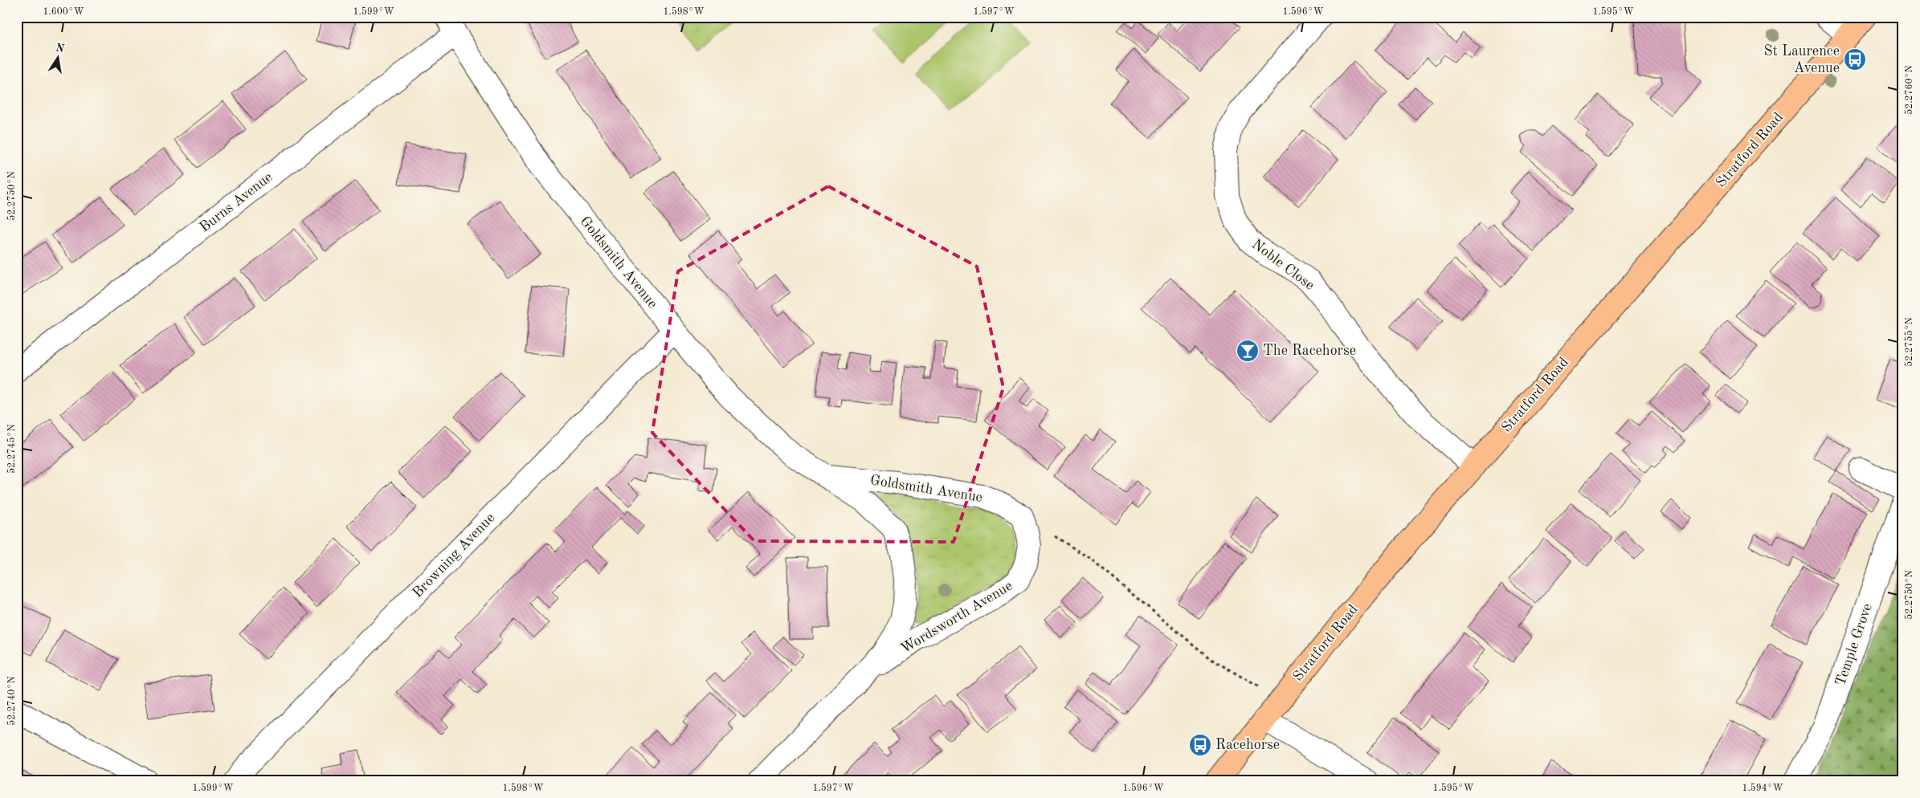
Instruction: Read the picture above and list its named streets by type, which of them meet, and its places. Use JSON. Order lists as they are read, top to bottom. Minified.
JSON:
{"streets":{"main road":["Stratford Road"],"street":["Burns Avenue","Goldsmith Avenue","Noble Close","Browning Avenue","Wordsworth Avenue","Temple Grove"]},"crossings":[["Stratford Road","Noble Close"],["Burns Avenue","Goldsmith Avenue"],["Goldsmith Avenue","Browning Avenue"],["Goldsmith Avenue","Wordsworth Avenue"]],"places":{"bus stop":["St Laurence Avenue","Racehorse"],"bar":["The Racehorse"]},"north":"top","coordinates":["1.600°W","1.599°W","1.598°W","1.597°W","1.596°W","1.595°W","52.2760°N","52.2750°N","52.2755°N","52.2745°N","52.2740°N","1.594°W"]}
